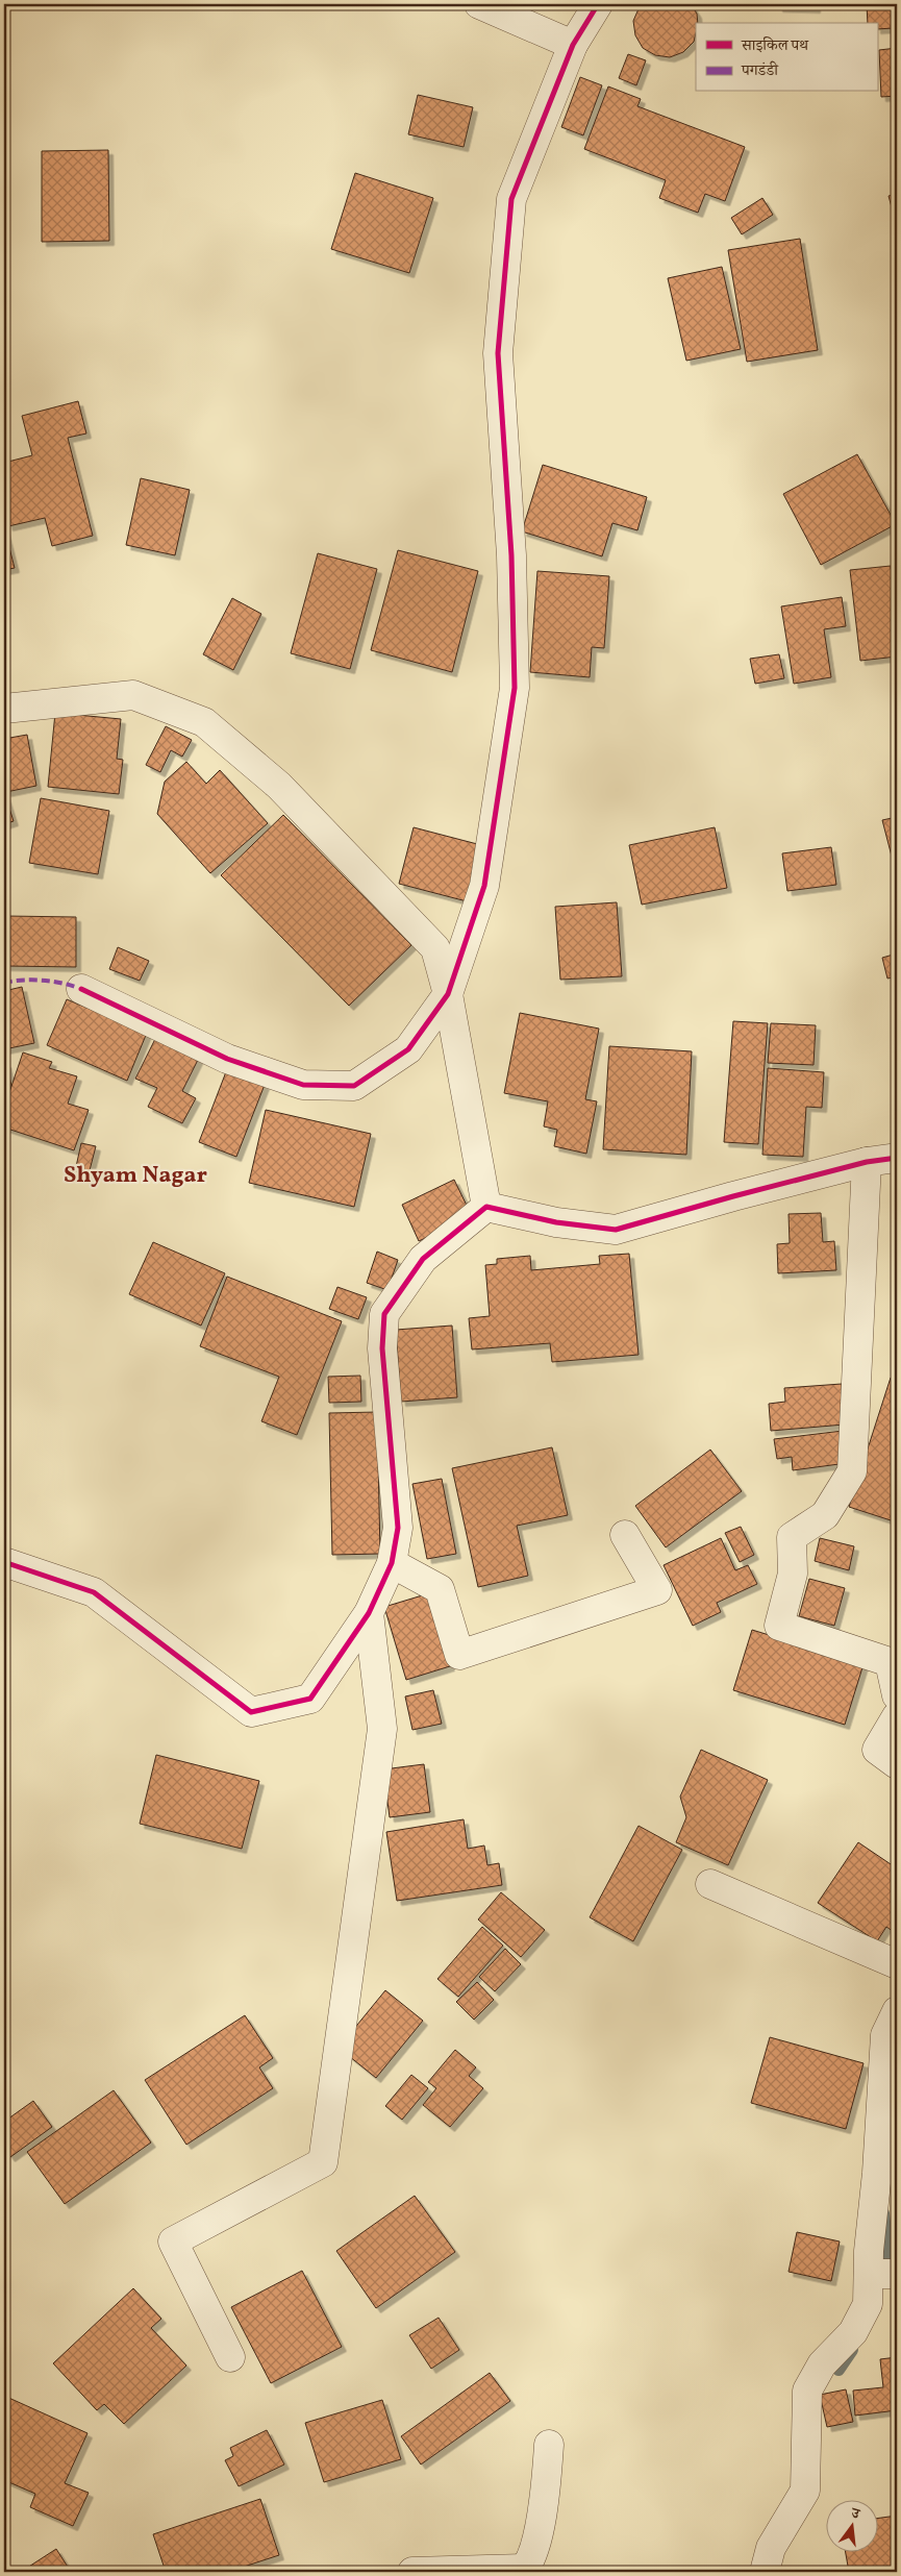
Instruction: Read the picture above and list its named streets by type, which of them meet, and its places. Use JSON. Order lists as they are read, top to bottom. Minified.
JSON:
{"districts":["Shyam Nagar"],"legend":["साइकिल पथ","पगडंडी"],"north":"top"}
